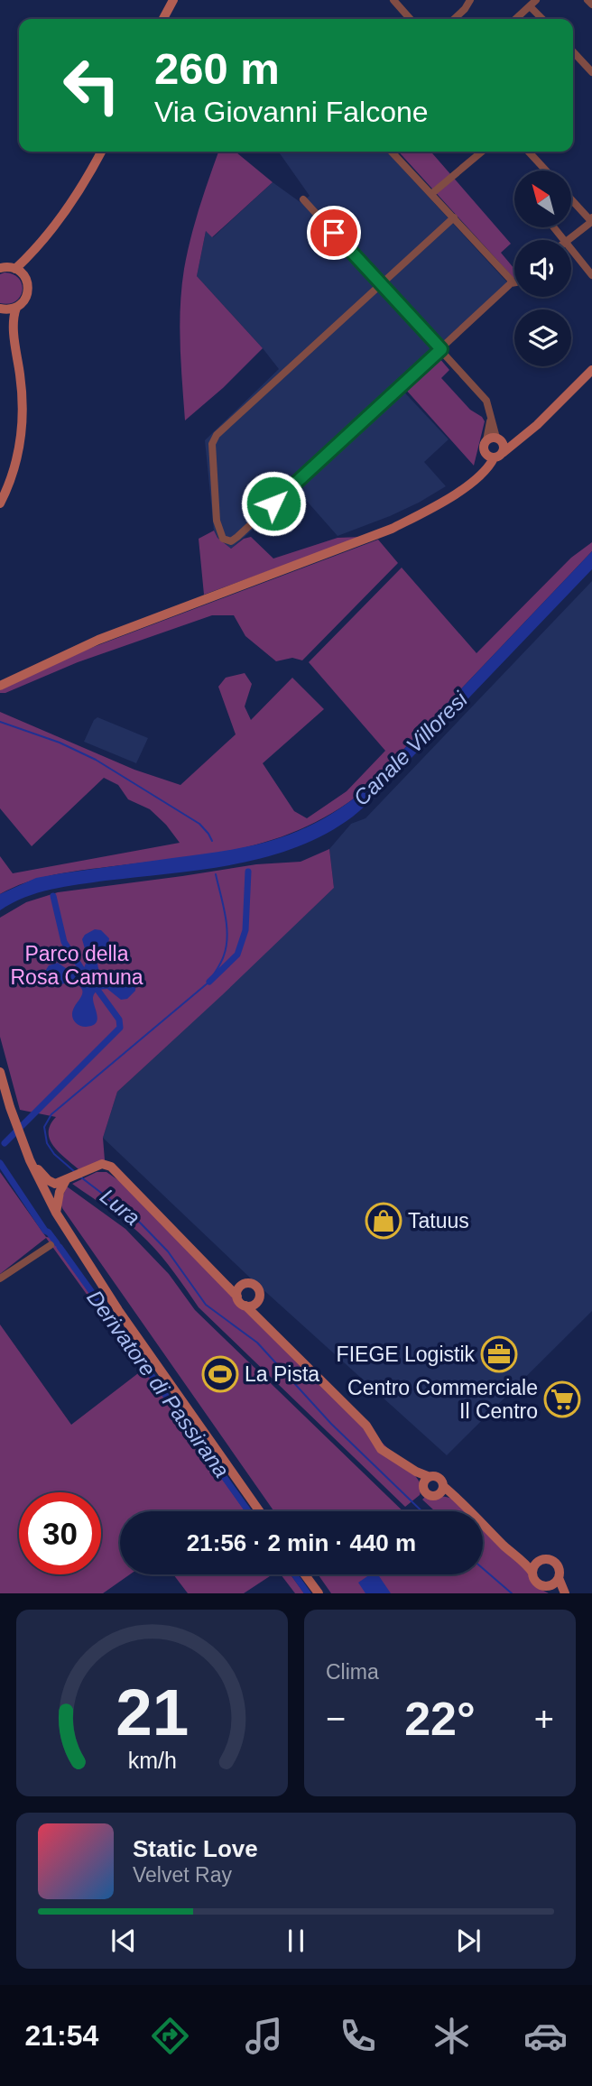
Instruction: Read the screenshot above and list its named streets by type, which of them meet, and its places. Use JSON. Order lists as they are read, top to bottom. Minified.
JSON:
{"water":["Canale Villoresi","Lura","Derivatore di Passirana"],"parks":["Parco della Rosa Camuna"],"places":{"shop":["Tatuus"],"office":["FIEGE Logistik"],"sports":["La Pista"],"supermarket":["Centro Commerciale Il Centro"]},"north":"top left","page":{"turn":["260 m","Via Giovanni Falcone"],"limit":"30","trip":"21:56 · 2 min · 440 m","tile":"Clima","heat":["−","22°","+"],"song":["Static Love","Velvet Ray"],"tabs":"21:54","gauge":["21","km/h"]}}
